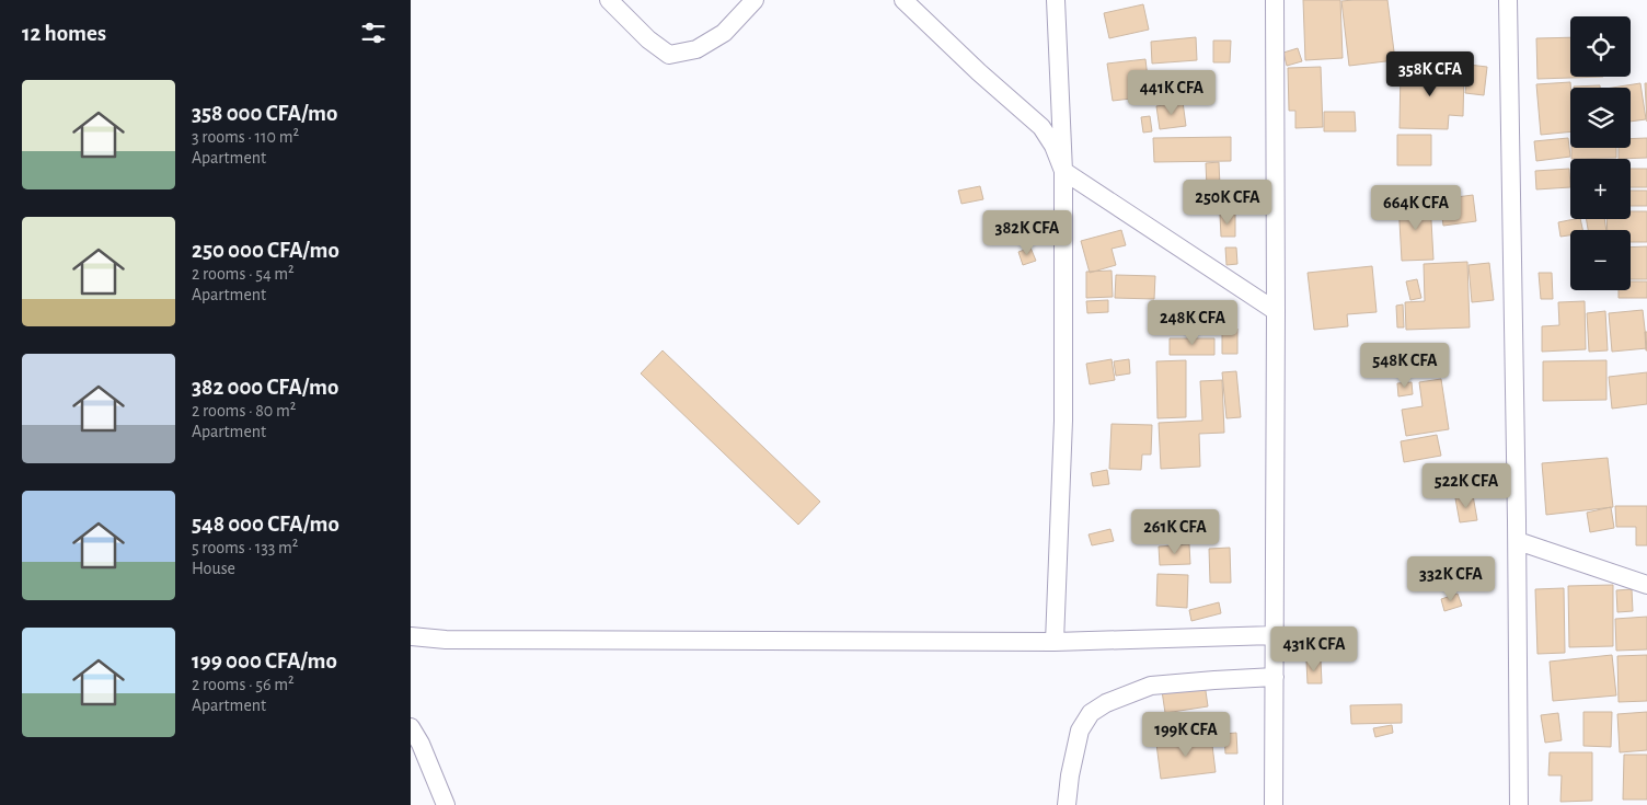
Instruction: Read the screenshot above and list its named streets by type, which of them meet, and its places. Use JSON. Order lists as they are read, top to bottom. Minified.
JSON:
{"page":{"heading":"12 homes","map_buttons":["+","−"],"price":["358K CFA","441K CFA","250K CFA","664K CFA","382K CFA","248K CFA","548K CFA","522K CFA","261K CFA","332K CFA","431K CFA","199K CFA"],"list":[{"name":"358 000 CFA/mo","note":"3 rooms · 110 m² · Apartment"},{"name":"250 000 CFA/mo","note":"2 rooms · 54 m² · Apartment"},{"name":"382 000 CFA/mo","note":"2 rooms · 80 m² · Apartment"},{"name":"548 000 CFA/mo","note":"5 rooms · 133 m² · House"},{"name":"199 000 CFA/mo","note":"2 rooms · 56 m² · Apartment"}]}}
